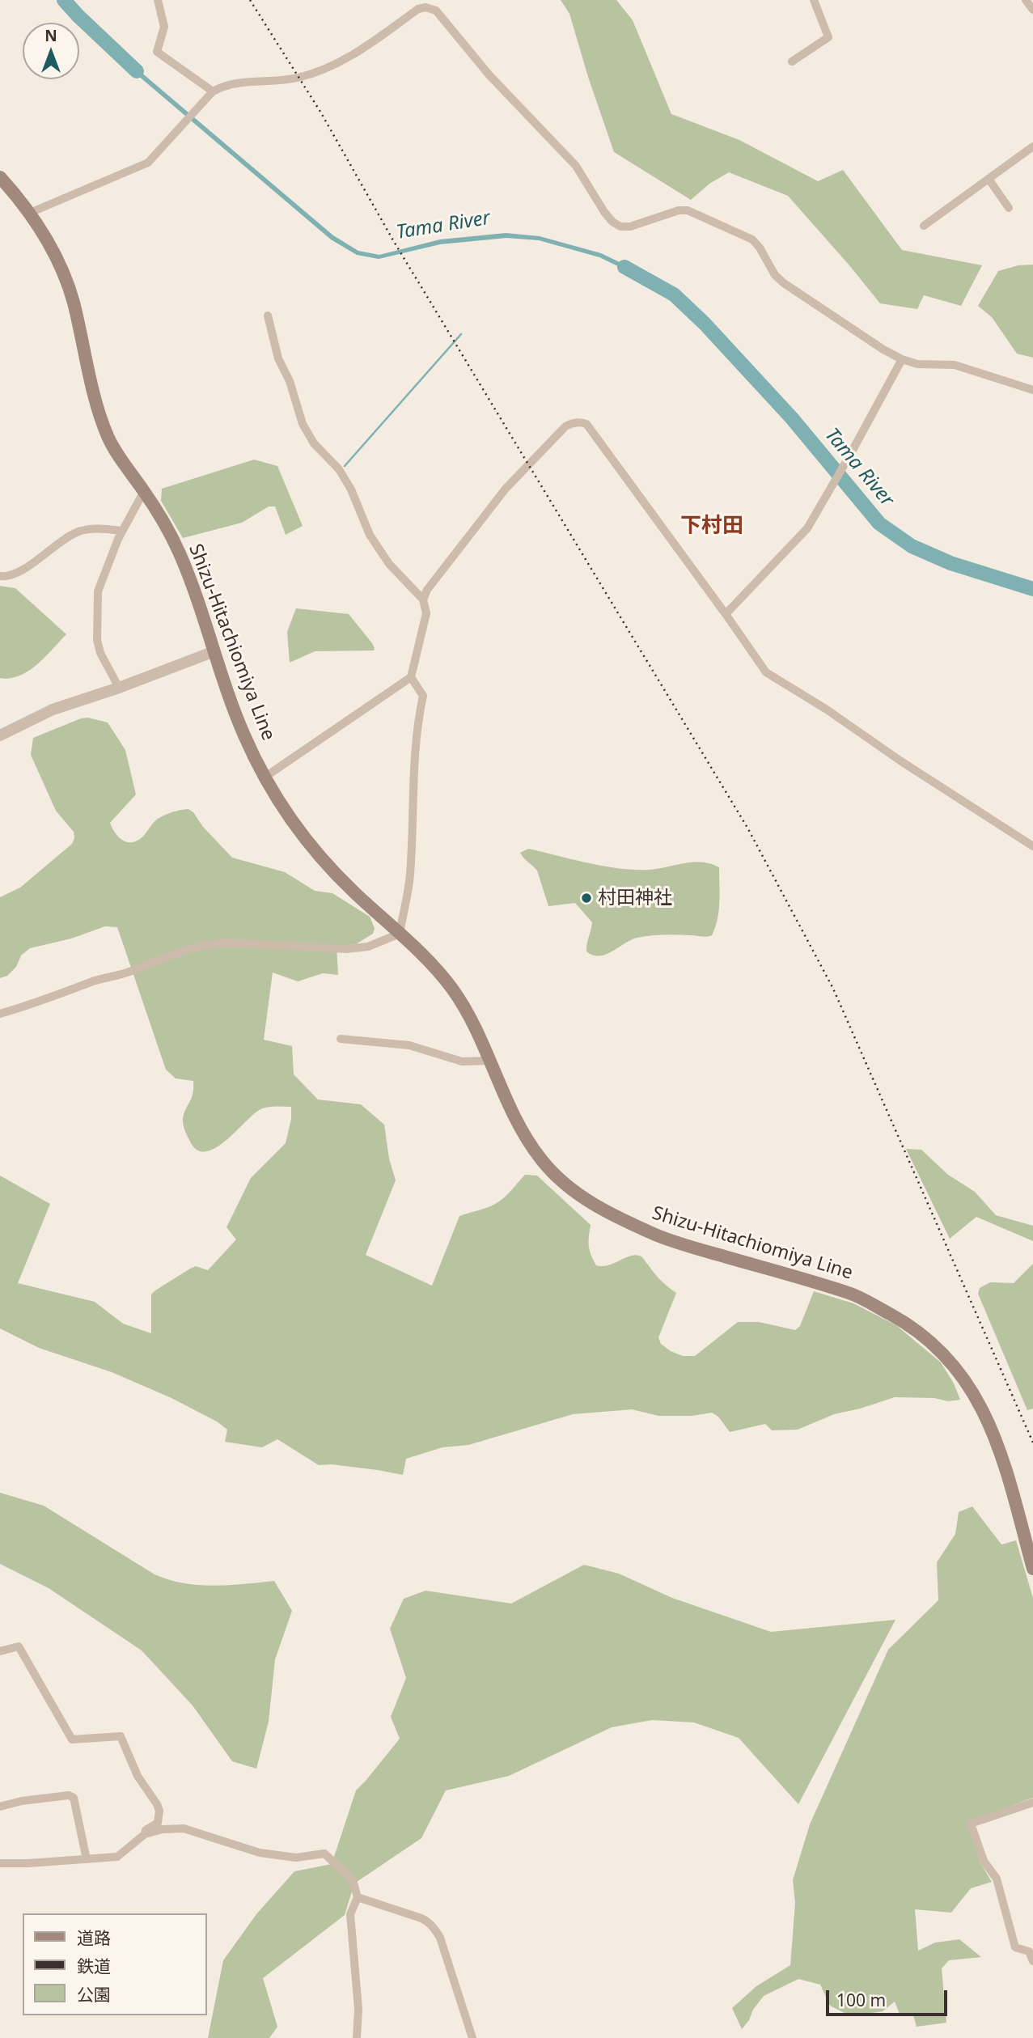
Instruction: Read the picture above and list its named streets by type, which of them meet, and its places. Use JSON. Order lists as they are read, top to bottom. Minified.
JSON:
{"streets":{"main road":["Shizu-Hitachiomiya Line"]},"districts":["下村田"],"water":["Tama River"],"places":["村田神社"],"legend":["道路","鉄道","公園"],"scale_bar":"100 m","north":"top"}
